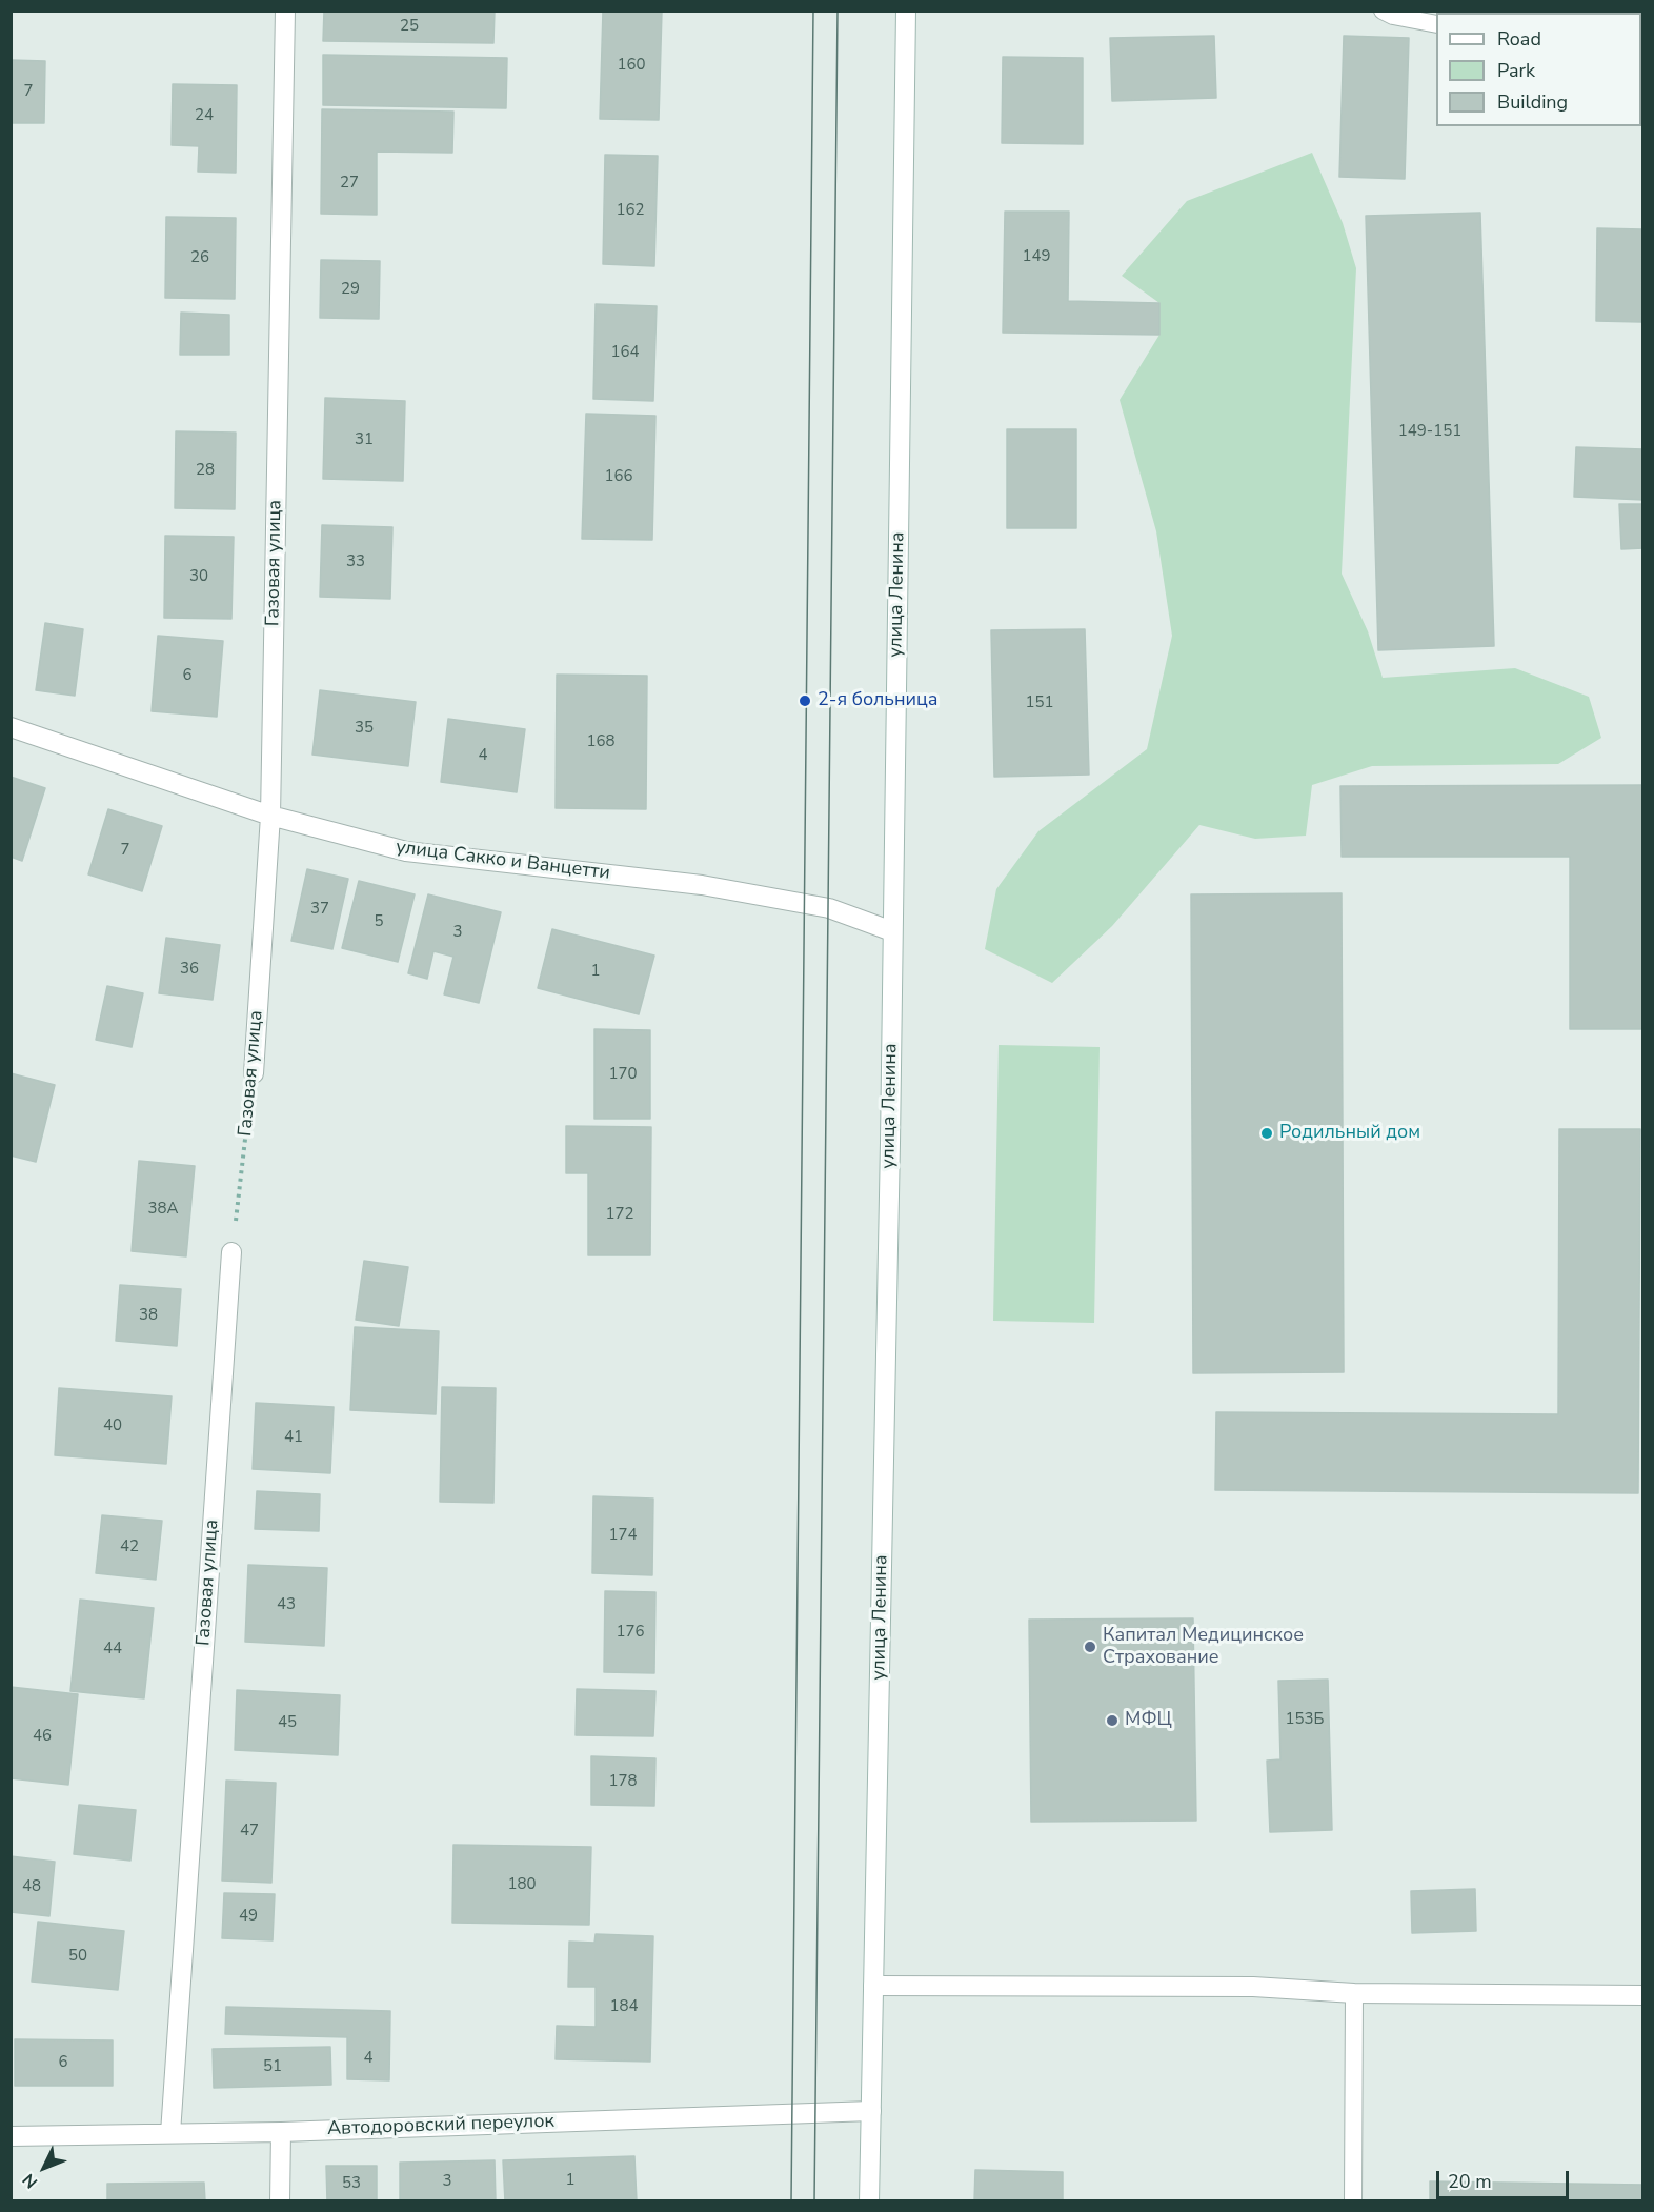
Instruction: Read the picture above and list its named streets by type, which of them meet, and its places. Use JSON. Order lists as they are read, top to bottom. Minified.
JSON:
{"streets":{"street":["Газовая улица","улица Ленина","улица Сакко и Ванцетти","Автодоровский переулок"]},"crossings":[["Газовая улица","улица Сакко и Ванцетти"],["Газовая улица","Автодоровский переулок"],["улица Ленина","улица Сакко и Ванцетти"],["улица Ленина","Автодоровский переулок"]],"places":["2-я больница","Родильный дом","Капитал Медицинское Страхование","МФЦ"],"house_numbers":["25","160","7","24","27","162","149","26","29","164","149-151","31","28","166","33","30","6","151","35","168","4","7","37","5","3","36","1","170","38А","172","38","40","41","174","42","43","176","44","153Б","45","46","178","47","180","48","49","50","184","4","6","51","1","3","53"],"legend":["Road","Park","Building"],"scale_bar":"20 m","north":"bottom left"}
